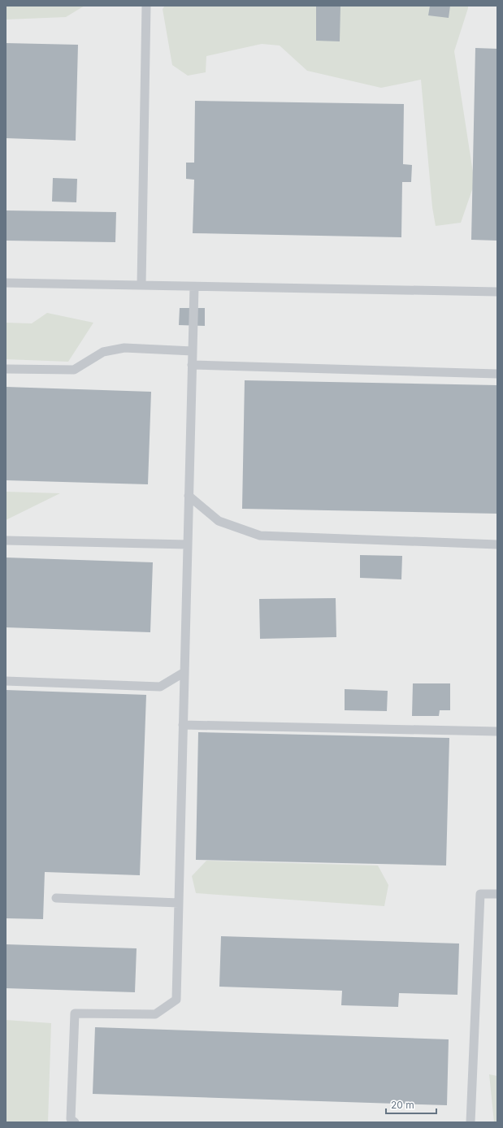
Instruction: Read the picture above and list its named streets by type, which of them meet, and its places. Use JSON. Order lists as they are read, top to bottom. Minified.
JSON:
{"scale_bar":"20 m"}
